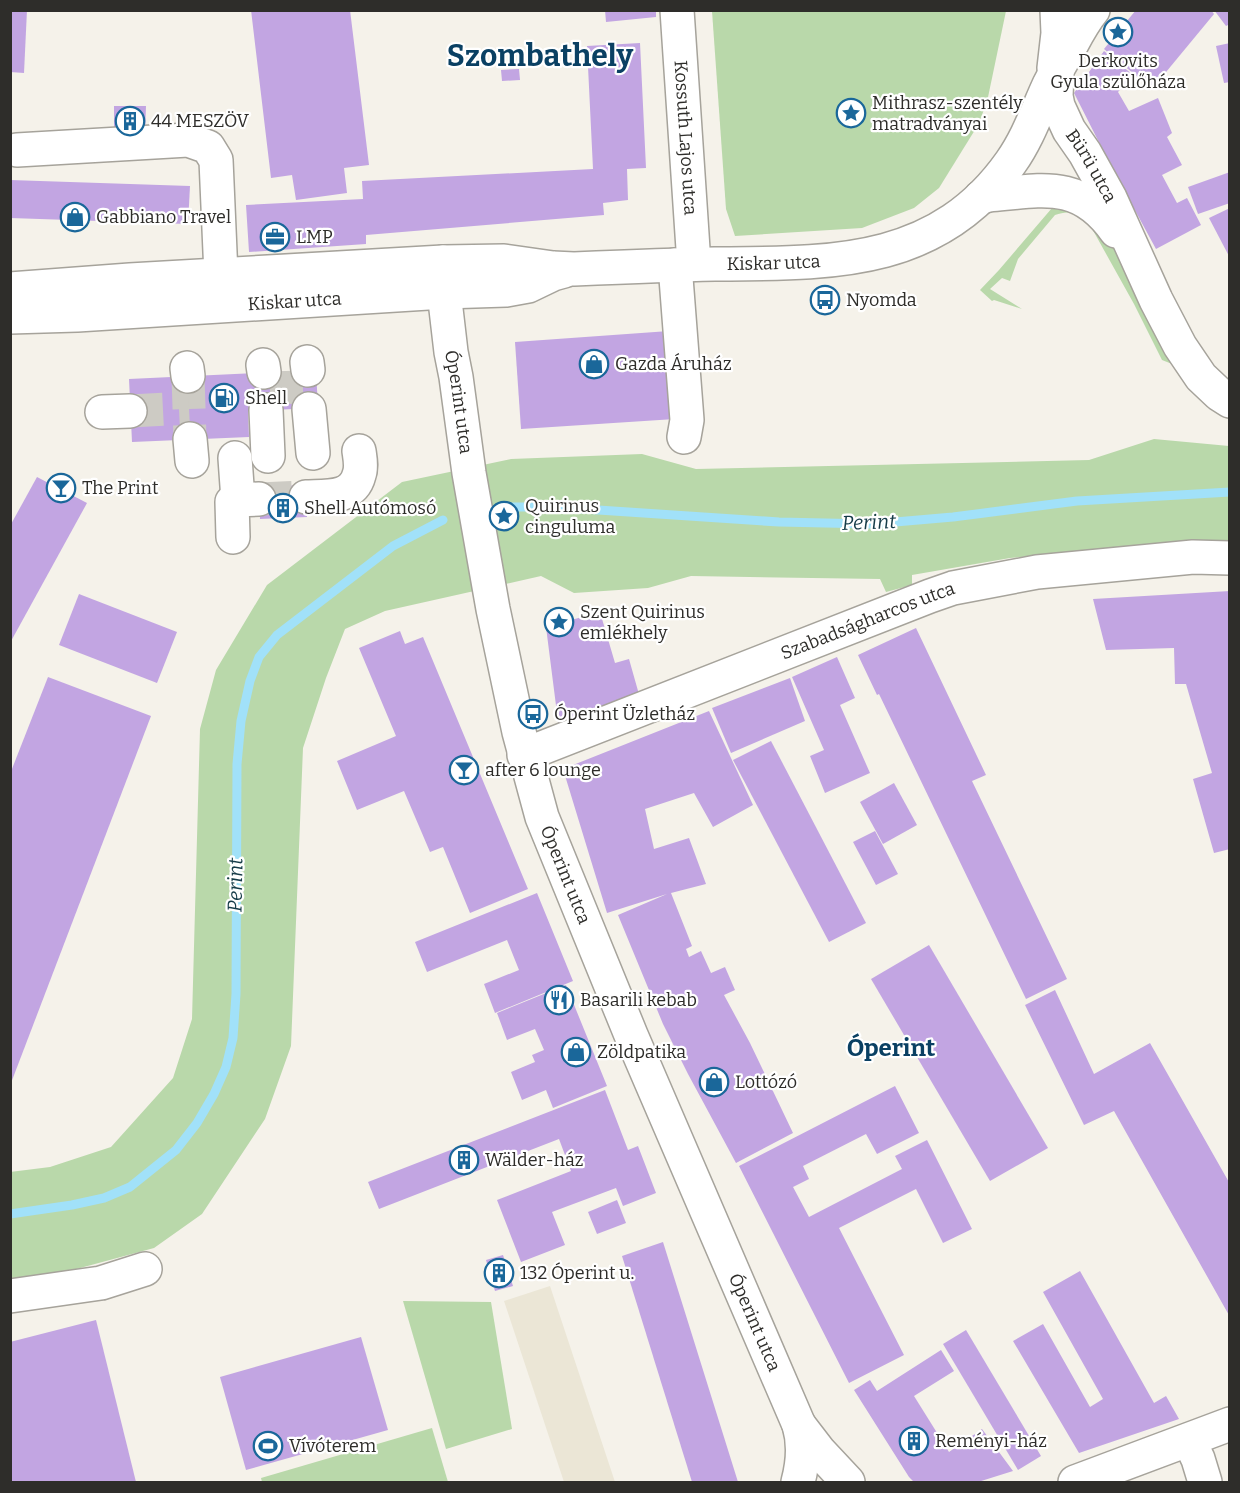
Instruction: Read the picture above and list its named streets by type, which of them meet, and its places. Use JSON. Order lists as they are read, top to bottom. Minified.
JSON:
{"streets":{"street":["Kossuth Lajos utca","Bürü utca","Kiskar utca","Óperint utca","Szabadságharcos utca"]},"crossings":[["Kossuth Lajos utca","Kiskar utca"],["Bürü utca","Kiskar utca"],["Kiskar utca","Óperint utca"],["Óperint utca","Szabadságharcos utca"]],"districts":["Szombathely","Óperint"],"water":["Perint"],"places":{"place":["Derkovits Gyula szülőháza","Mithrasz-szentély matradványai","Quirinus cinguluma","Szent Quirinus emlékhely"],"building":["44 MESZÖV","Shell Autómosó","Wälder-ház","132 Óperint u.","Reményi-ház"],"shop":["Gabbiano Travel","Gazda Áruház","Zöldpatika","Lottózó"],"office":["LMP"],"bus stop":["Nyomda","Óperint Üzletház"],"fuel station":["Shell"],"bar":["The Print","after 6 lounge"],"restaurant":["Basarili kebab"],"sports":["Vívóterem"]}}
